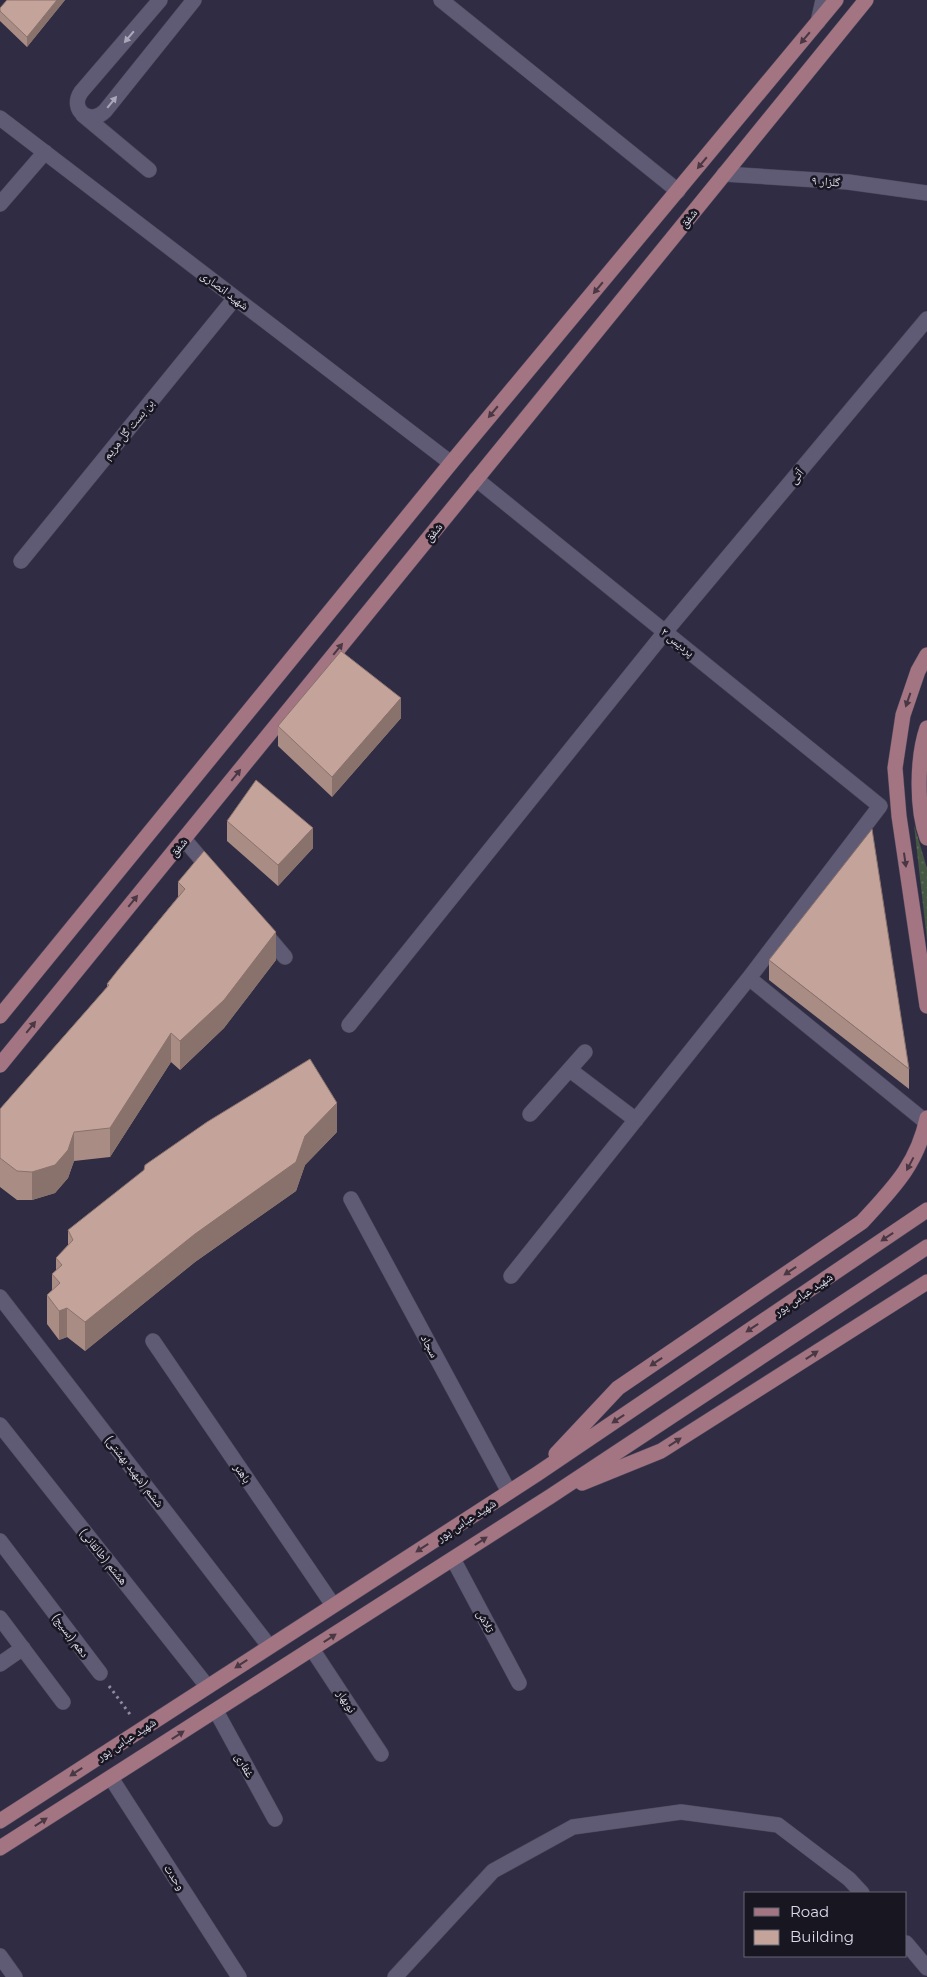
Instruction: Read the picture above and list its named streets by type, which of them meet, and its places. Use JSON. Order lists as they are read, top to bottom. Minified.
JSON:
{"streets":{"main road":["شفق","شهید عباس پور"],"street":["گلزار ۹","شهید انصاری","بن بست گل مریم","آتی","پردیس ۲","سجاد","ششم (شهید بهشتی)","باهنر","هشتم (طالقانی)","تلاش","دهم (بسیج)","نوبهار","غفاری","وحدت"]},"crossings":[["گلزار ۹","شفق"],["شفق","شهید انصاری"],["شفق","پردیس ۲"],["شهید انصاری","بن بست گل مریم"],["آتی","پردیس ۲"],["شهید عباس پور","سجاد"],["شهید عباس پور","ششم (شهید بهشتی)"],["شهید عباس پور","باهنر"],["شهید عباس پور","هشتم (طالقانی)"],["شهید عباس پور","تلاش"],["شهید عباس پور","نوبهار"],["شهید عباس پور","غفاری"],["شهید عباس پور","وحدت"]],"legend":["Road","Building"]}
